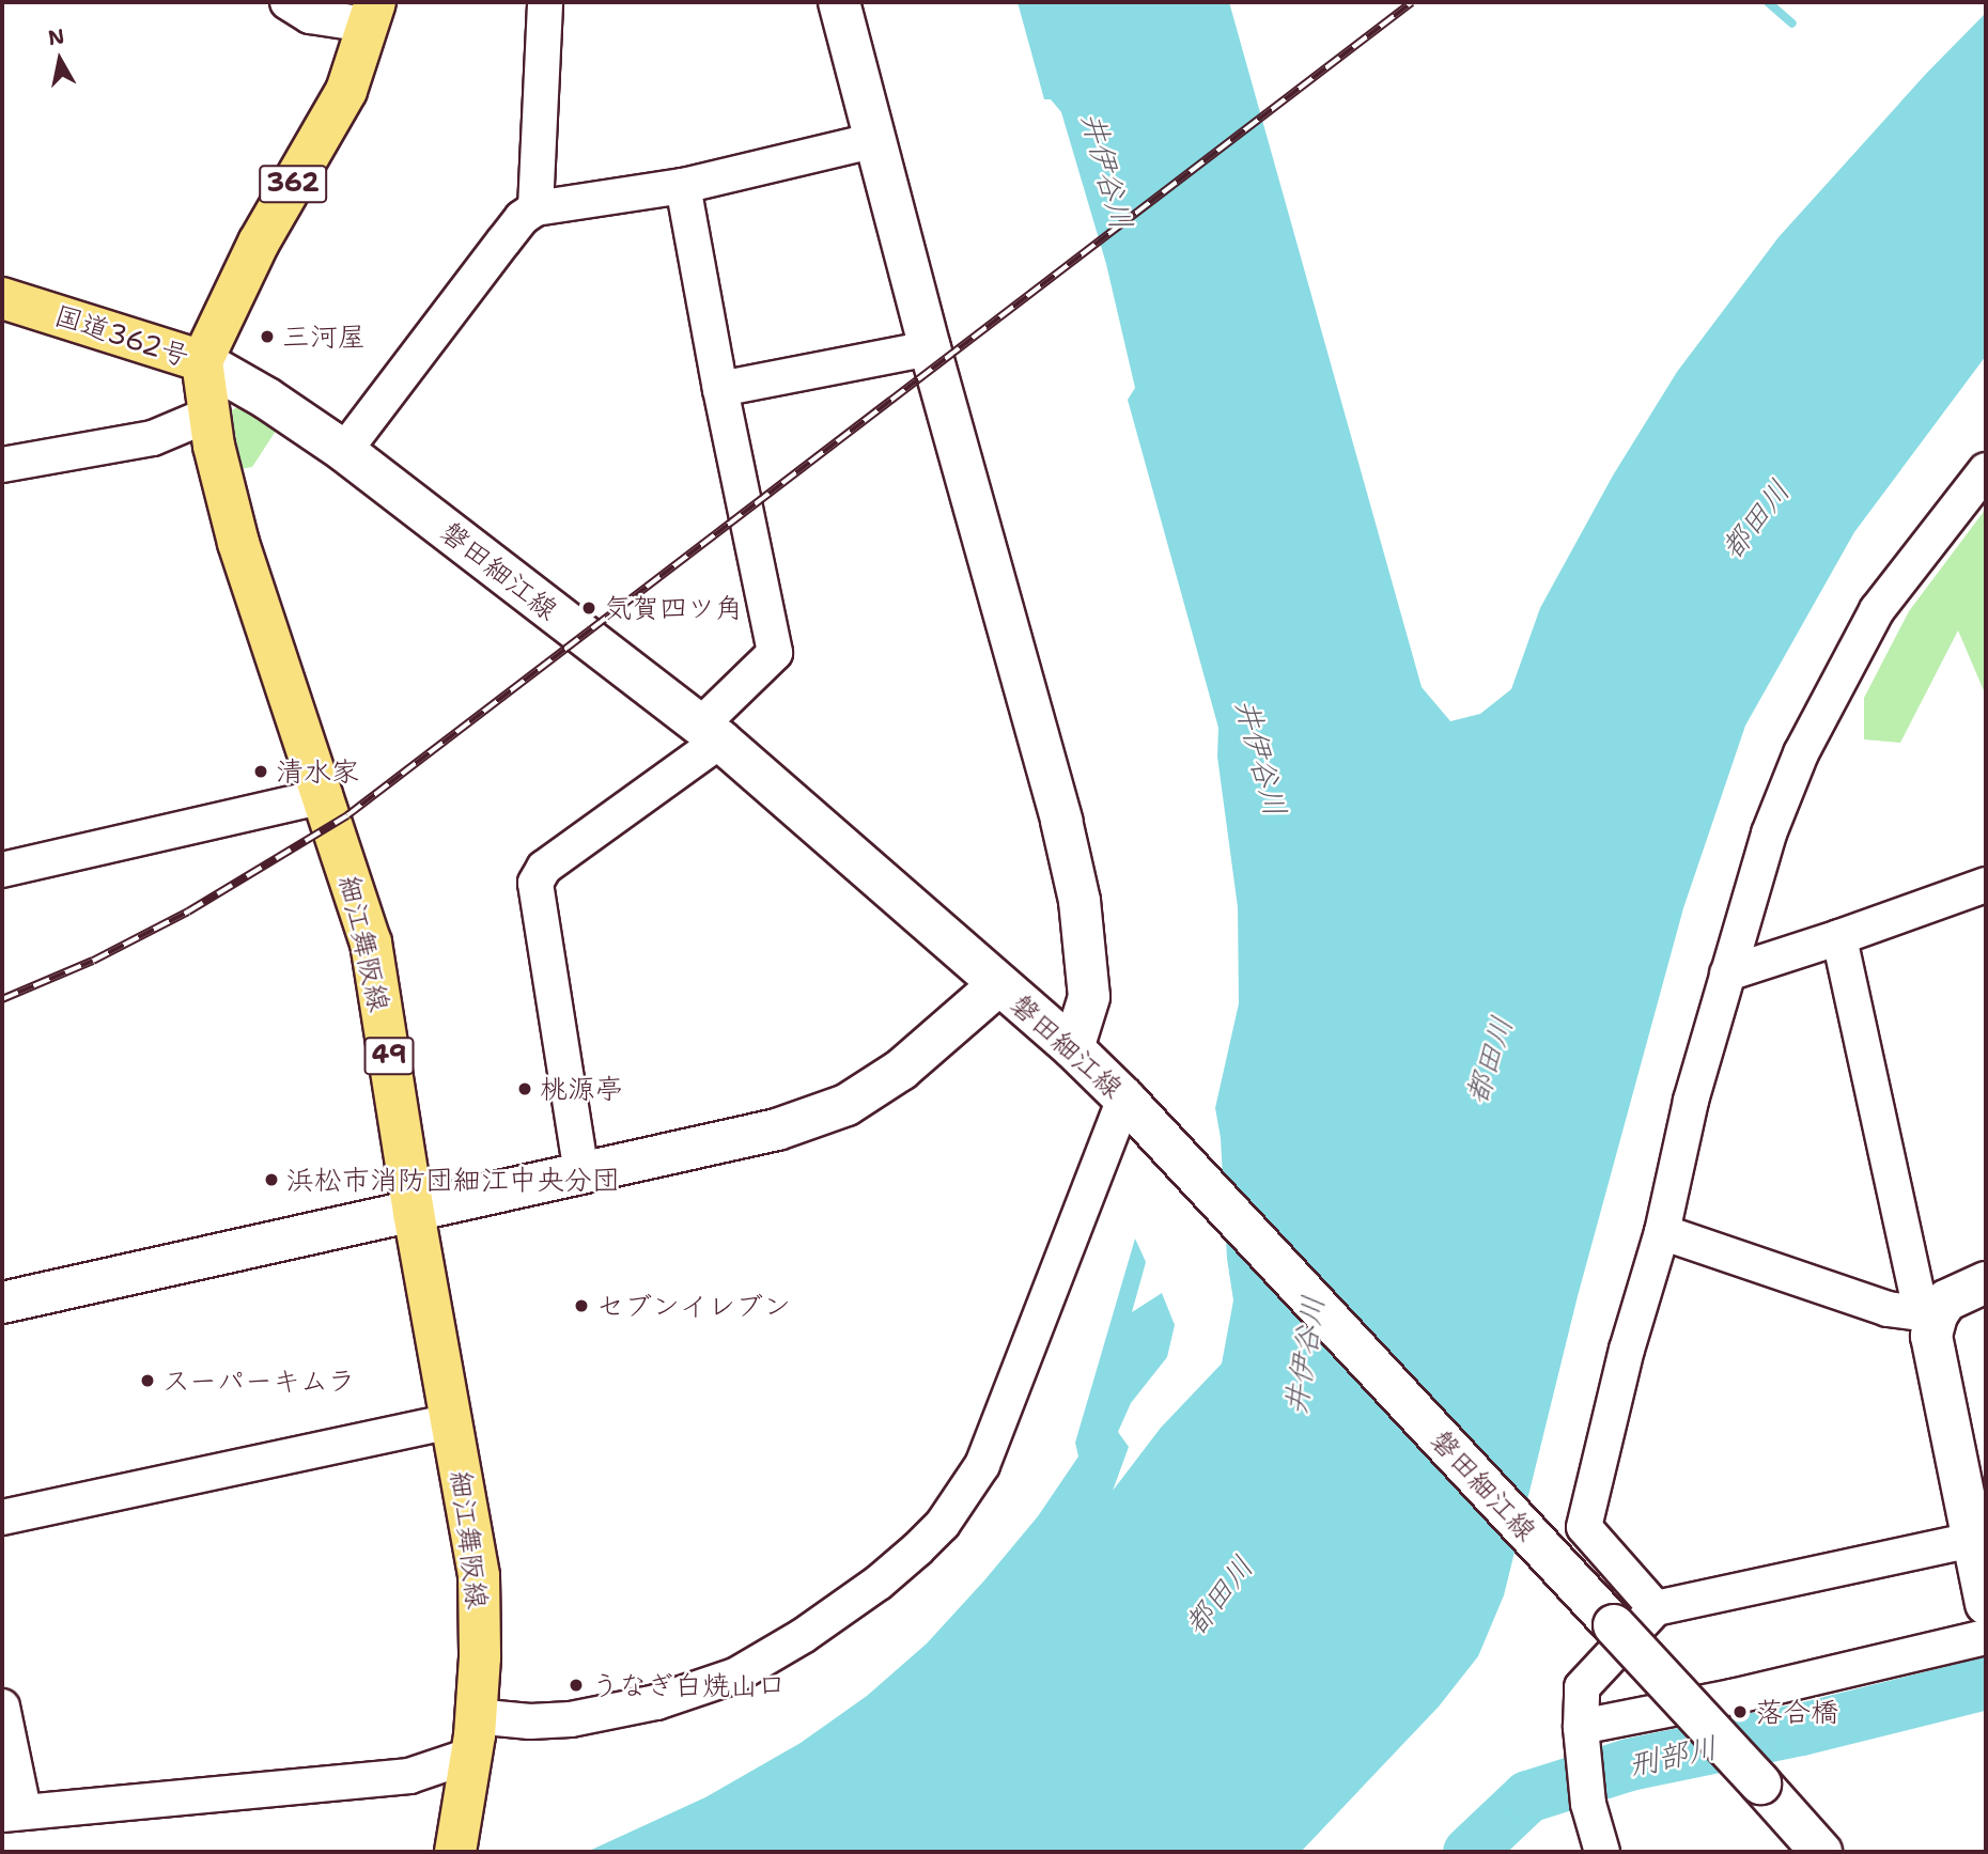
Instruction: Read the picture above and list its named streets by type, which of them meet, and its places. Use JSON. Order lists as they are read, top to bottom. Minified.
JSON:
{"streets":{"main road":["362","国道362号","細江舞阪線","49"],"street":["磐田細江線"]},"crossings":[["国道362号","磐田細江線"],["国道362号","細江舞阪線"],["磐田細江線","細江舞阪線"]],"water":["井伊谷川","都田川","刑部川"],"places":["三河屋","気賀四ツ角","清水家","桃源亭","浜松市消防団細江中央分団","セブンイレブン","スーパーキムラ","うなぎ白焼山口","落合橋"],"north":"top"}
